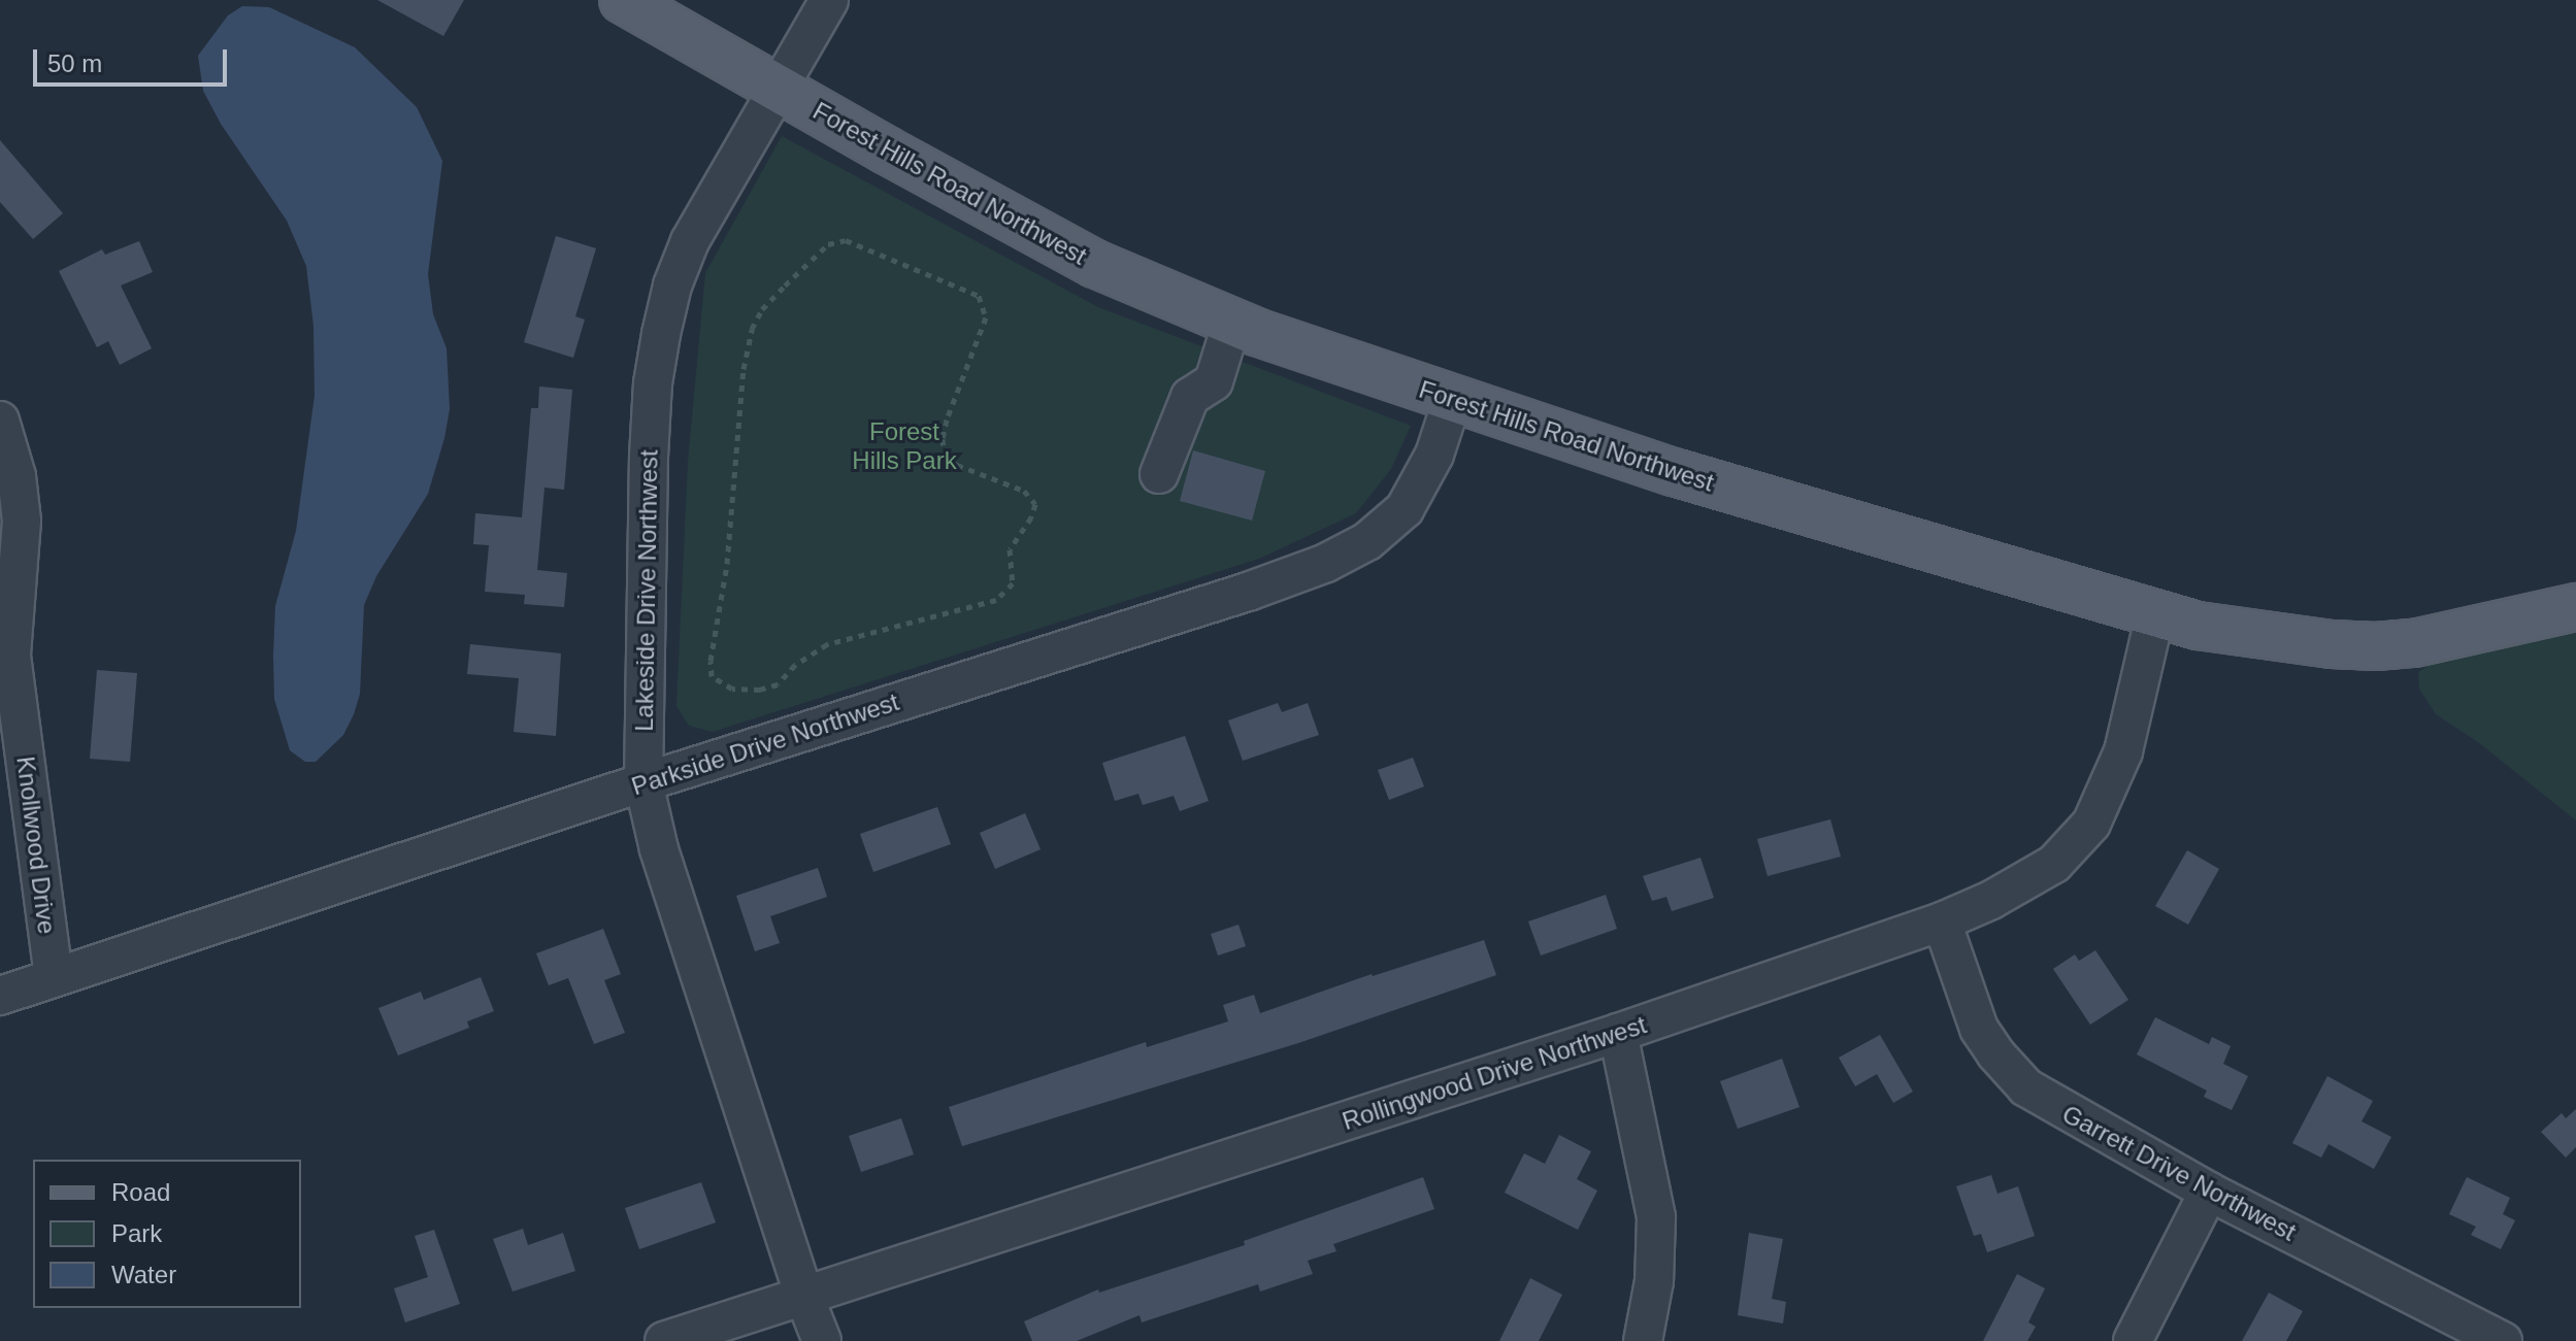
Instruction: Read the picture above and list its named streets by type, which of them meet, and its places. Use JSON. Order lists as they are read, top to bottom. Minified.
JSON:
{"streets":{"main road":["Forest Hills Road Northwest"],"street":["Lakeside Drive Northwest","Parkside Drive Northwest","Knollwood Drive","Rollingwood Drive Northwest","Garrett Drive Northwest"]},"crossings":[["Forest Hills Road Northwest","Lakeside Drive Northwest"],["Forest Hills Road Northwest","Parkside Drive Northwest"],["Forest Hills Road Northwest","Rollingwood Drive Northwest"],["Lakeside Drive Northwest","Parkside Drive Northwest"],["Lakeside Drive Northwest","Rollingwood Drive Northwest"],["Parkside Drive Northwest","Knollwood Drive"],["Rollingwood Drive Northwest","Garrett Drive Northwest"]],"parks":["Forest Hills Park"],"legend":["Road","Park","Water"],"scale_bar":"50 m"}
